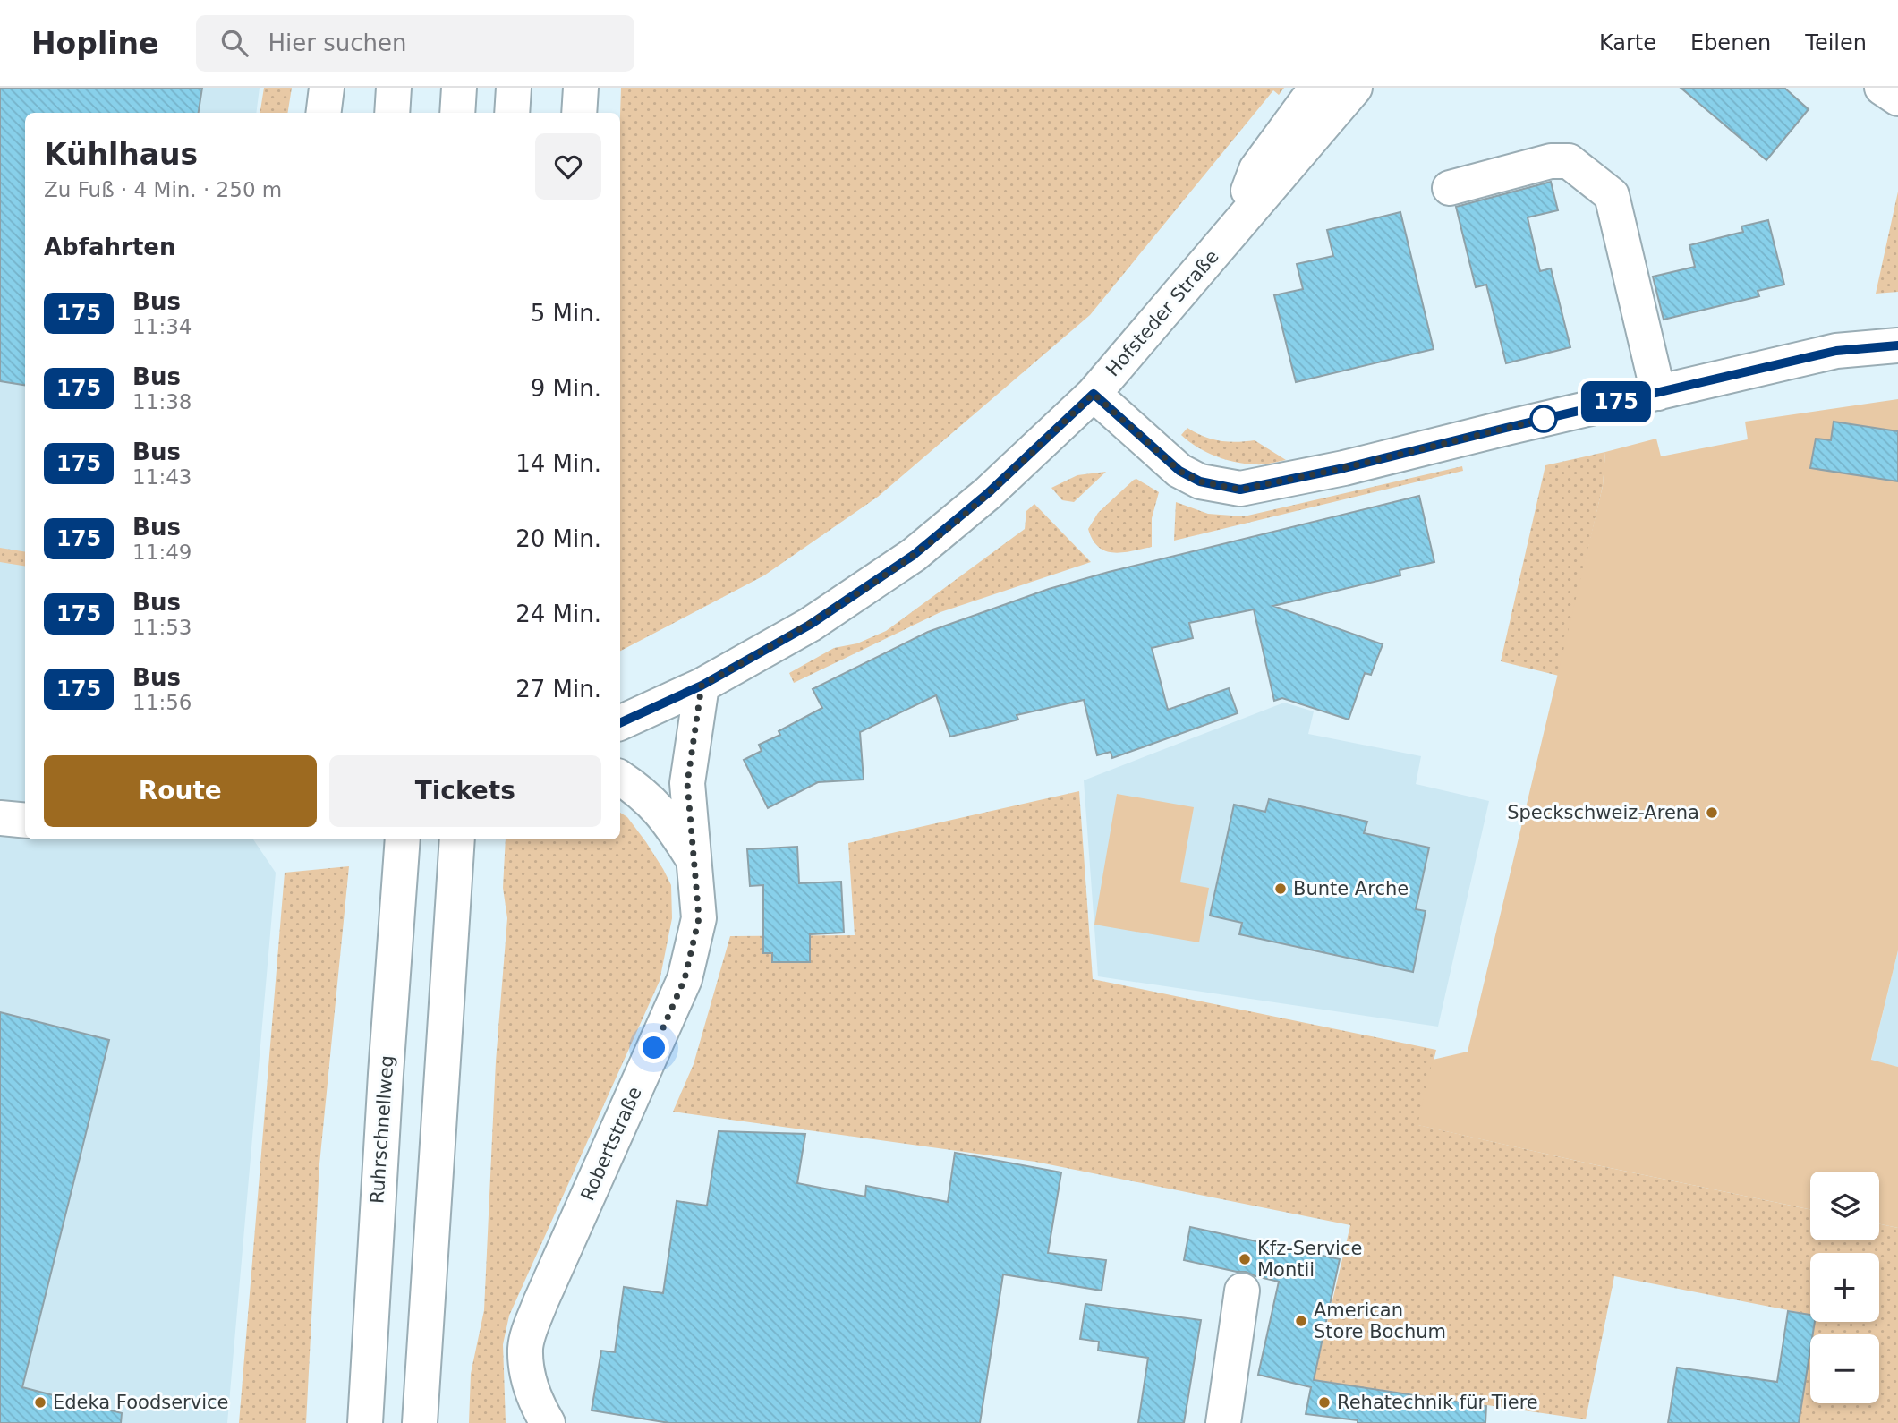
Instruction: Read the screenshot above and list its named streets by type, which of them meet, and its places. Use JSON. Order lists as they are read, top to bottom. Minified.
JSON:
{"streets":{"main road":["Hofsteder Straße","Ruhrschnellweg","Robertstraße"]},"crossings":[["Hofsteder Straße","Robertstraße"]],"places":["Speckschweiz-Arena","Bunte Arche","Kfz-Service Montii","American Store Bochum","Edeka Foodservice","Rehatechnik für Tiere"],"lines":["bus line 175"],"page":{"header":"Hopline","search":"Hier suchen","nav":["Karte","Ebenen","Teilen"],"on_map":"175","heading":[["Kühlhaus","Zu Fuß · 4 Min. · 250 m"],"Abfahrten"],"list":[{"mark":"175","name":"Bus","note":"11:34","value":"5 Min."},{"mark":"175","name":"Bus","note":"11:38","value":"9 Min."},{"mark":"175","name":"Bus","note":"11:43","value":"14 Min."},{"mark":"175","name":"Bus","note":"11:49","value":"20 Min."},{"mark":"175","name":"Bus","note":"11:53","value":"24 Min."},{"mark":"175","name":"Bus","note":"11:56","value":"27 Min."}],"buttons":["Route","Tickets"],"map_buttons":["+","−"]}}
